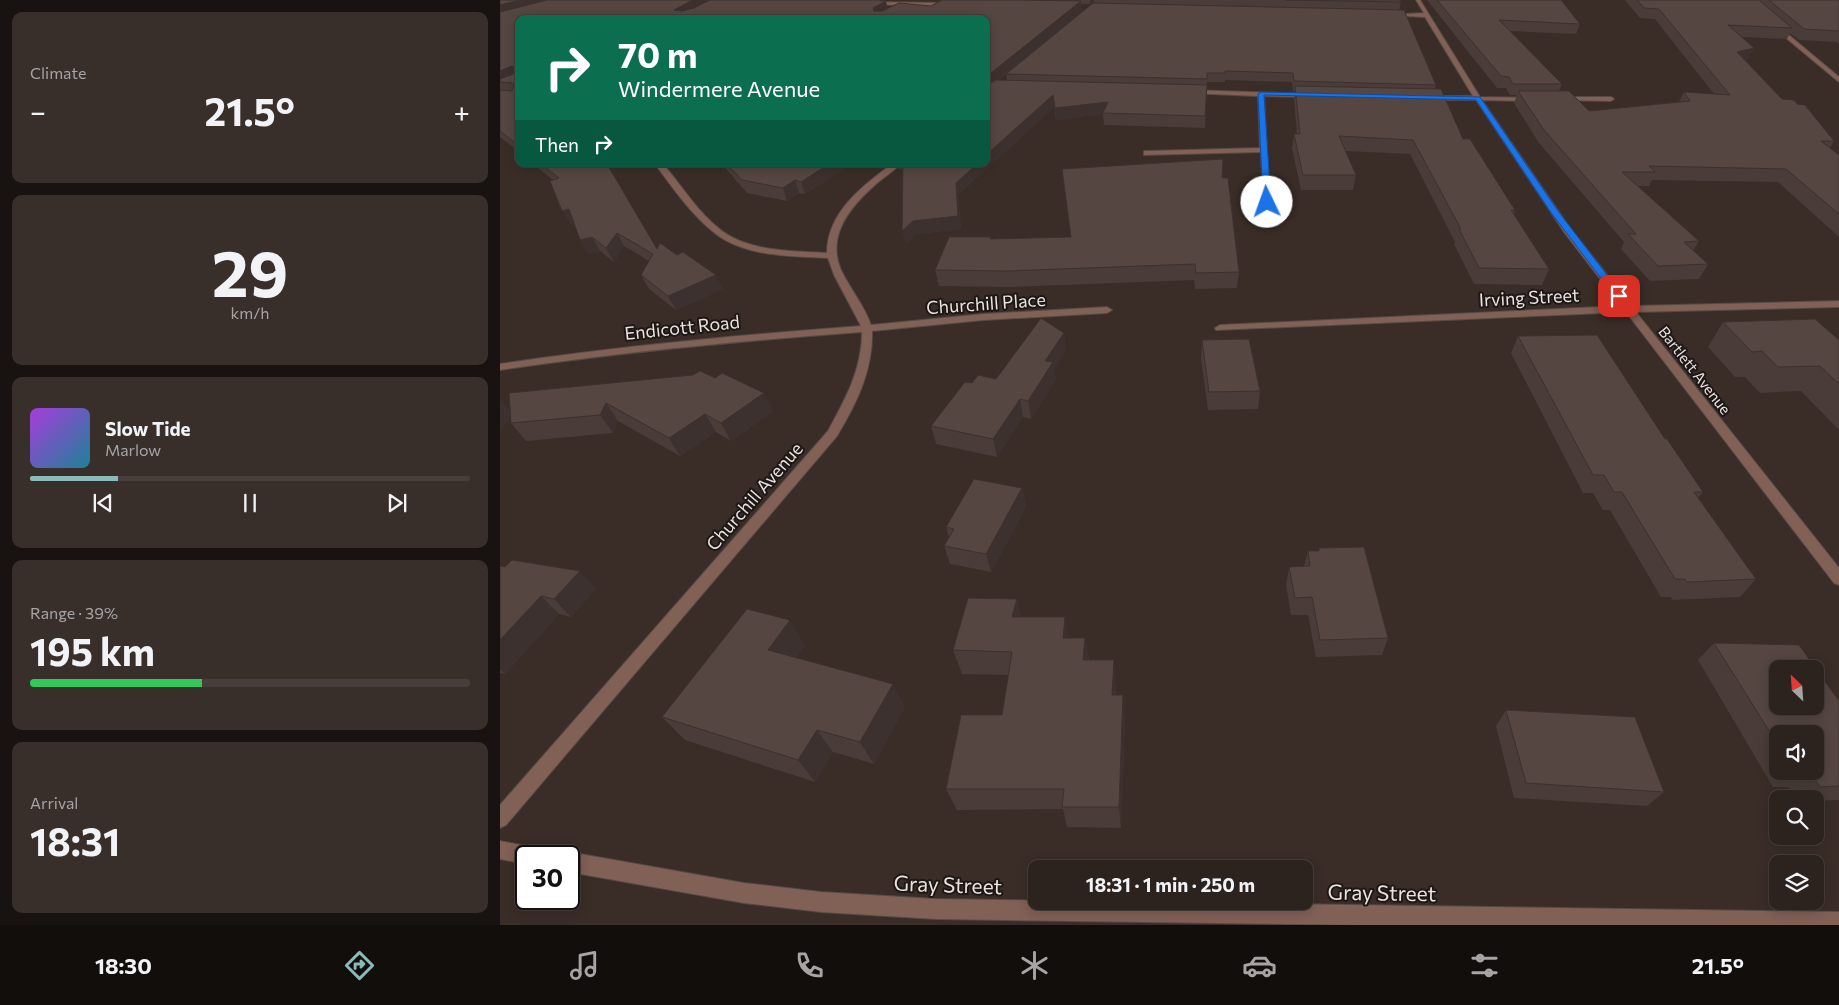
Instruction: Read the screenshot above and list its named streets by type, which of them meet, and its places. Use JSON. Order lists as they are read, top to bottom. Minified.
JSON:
{"streets":{"street":["Irving Street","Churchill Place","Endicott Road","Bartlett Avenue","Churchill Avenue","Gray Street"]},"crossings":[["Irving Street","Bartlett Avenue"],["Churchill Place","Endicott Road"],["Churchill Place","Churchill Avenue"],["Endicott Road","Churchill Avenue"]],"north":"top left","page":{"tile":["Climate",["29","km/h"],["Range · 39%","195 km"],["Arrival","18:31"]],"turn":["70 m","Windermere Avenue"],"heat":["−","21.5°","+"],"then":"Then","song":["Slow Tide","Marlow"],"limit":"30","trip":"18:31 · 1 min · 250 m","tabs":["18:30","21.5°"]}}
